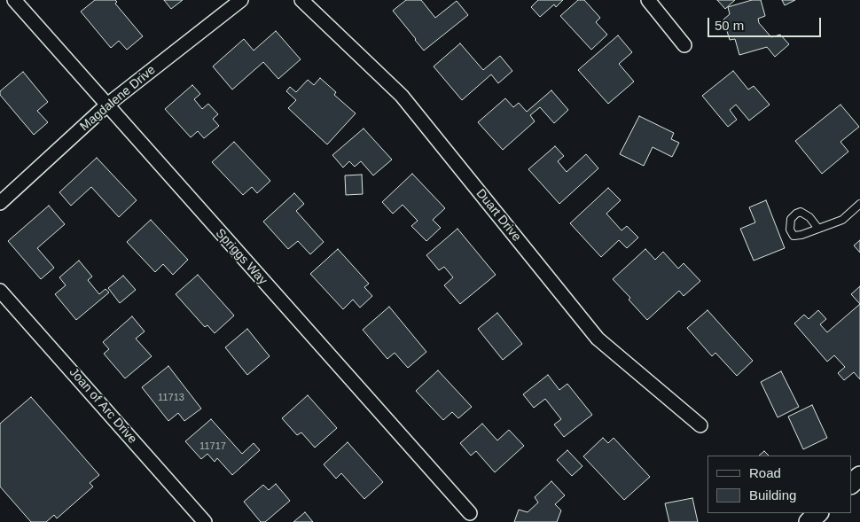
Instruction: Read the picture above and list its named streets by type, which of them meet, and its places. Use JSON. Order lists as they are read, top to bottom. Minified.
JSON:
{"streets":{"street":["Magdalene Drive","Duart Drive","Spriggs Way","Joan of Arc Drive"]},"crossings":[["Magdalene Drive","Spriggs Way"]],"house_numbers":["11713","11717"],"legend":["Road","Building"],"scale_bar":"50 m"}
